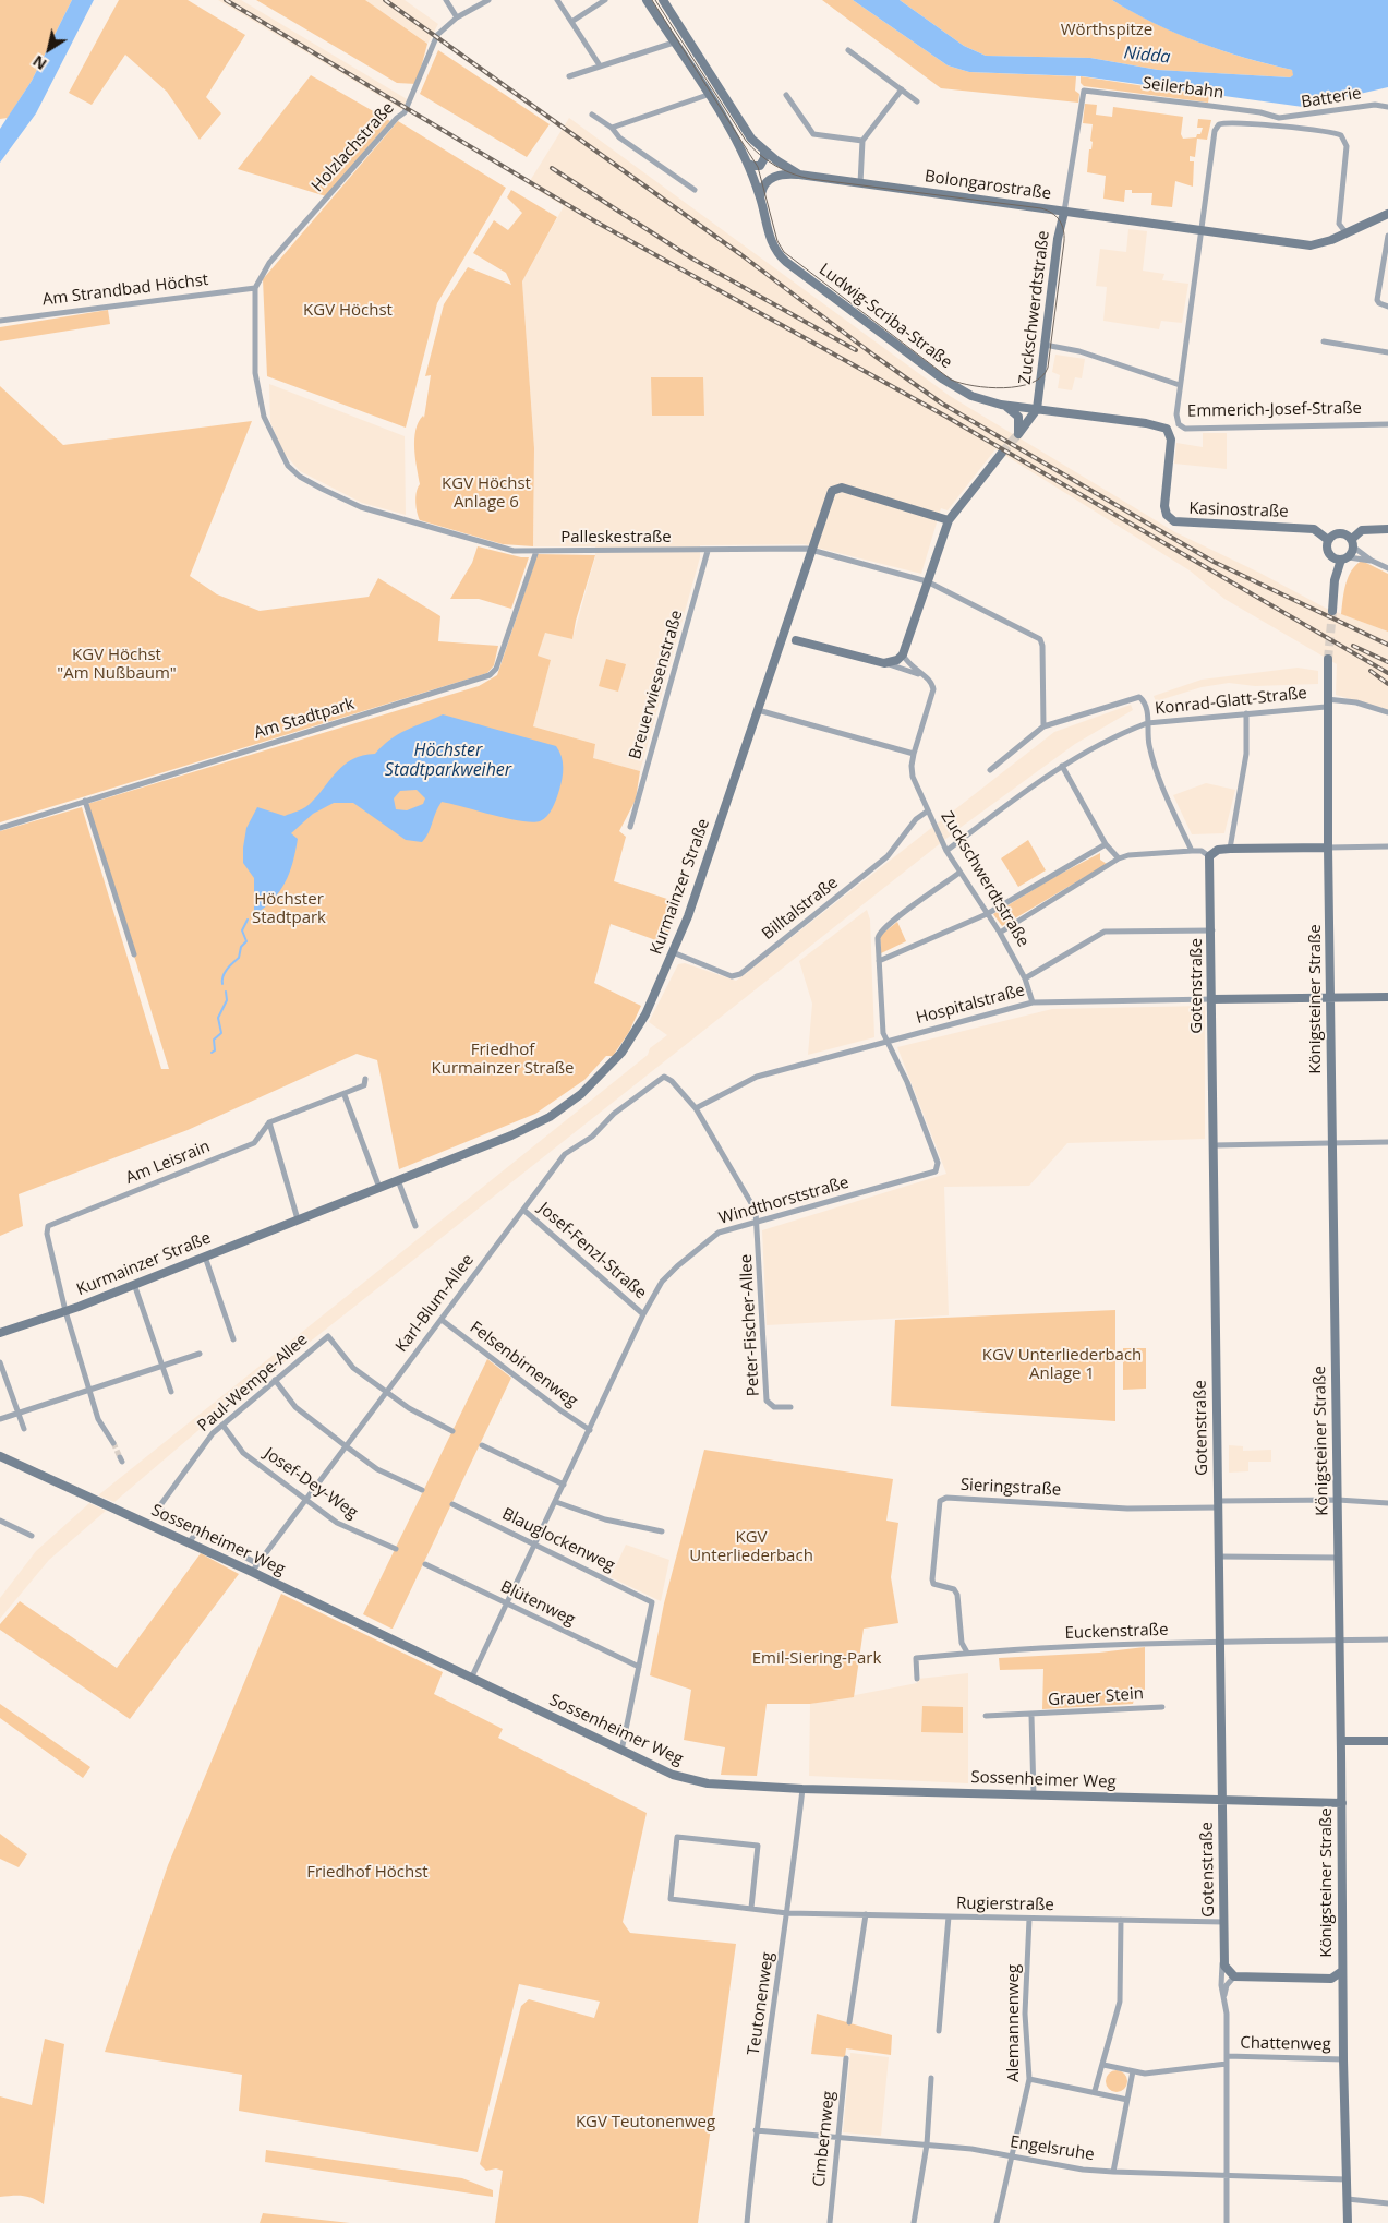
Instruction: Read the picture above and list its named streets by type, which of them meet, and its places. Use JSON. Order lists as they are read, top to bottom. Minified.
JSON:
{"streets":{"main road":["Bolongarostraße","Zuckschwerdtstraße","Ludwig-Scriba-Straße","Emmerich-Josef-Straße","Kasinostraße","Kurmainzer Straße","Gotenstraße","Königsteiner Straße","Hospitalstraße","Sossenheimer Weg"],"street":["Seilerbahn","Batterie","Holzlachstraße","Am Strandbad Höchst","Palleskestraße","Breuerwiesenstraße","Konrad-Glatt-Straße","Am Stadtpark","Billtalstraße","Am Leisrain","Windthorststraße","Josef-Fenzl-Straße","Karl-Blum-Allee","Peter-Fischer-Allee","Felsenbirnenweg","Paul-Wempe-Allee","Josef-Dey-Weg","Sieringstraße","Blauglockenweg","Blütenweg","Euckenstraße","Grauer Stein","Rugierstraße","Teutonenweg","Alemannenweg","Chattenweg","Cimbernweg","Engelsruhe"]},"crossings":[["Seilerbahn","Batterie"],["Seilerbahn","Bolongarostraße"],["Seilerbahn","Zuckschwerdtstraße"],["Holzlachstraße","Am Strandbad Höchst"],["Holzlachstraße","Palleskestraße"],["Bolongarostraße","Zuckschwerdtstraße"],["Am Strandbad Höchst","Palleskestraße"],["Zuckschwerdtstraße","Ludwig-Scriba-Straße"],["Zuckschwerdtstraße","Emmerich-Josef-Straße"],["Zuckschwerdtstraße","Konrad-Glatt-Straße"],["Zuckschwerdtstraße","Billtalstraße"],["Zuckschwerdtstraße","Hospitalstraße"],["Ludwig-Scriba-Straße","Emmerich-Josef-Straße"],["Emmerich-Josef-Straße","Kasinostraße"],["Palleskestraße","Breuerwiesenstraße"],["Palleskestraße","Am Stadtpark"],["Palleskestraße","Kurmainzer Straße"],["Konrad-Glatt-Straße","Königsteiner Straße"],["Kurmainzer Straße","Billtalstraße"],["Kurmainzer Straße","Am Leisrain"],["Gotenstraße","Hospitalstraße"],["Gotenstraße","Sieringstraße"],["Gotenstraße","Sossenheimer Weg"],["Gotenstraße","Euckenstraße"],["Gotenstraße","Rugierstraße"],["Gotenstraße","Chattenweg"],["Gotenstraße","Engelsruhe"],["Königsteiner Straße","Hospitalstraße"],["Königsteiner Straße","Sieringstraße"],["Königsteiner Straße","Sossenheimer Weg"],["Königsteiner Straße","Euckenstraße"],["Königsteiner Straße","Chattenweg"],["Königsteiner Straße","Engelsruhe"],["Hospitalstraße","Windthorststraße"],["Hospitalstraße","Karl-Blum-Allee"],["Windthorststraße","Josef-Fenzl-Straße"],["Windthorststraße","Peter-Fischer-Allee"],["Windthorststraße","Felsenbirnenweg"],["Windthorststraße","Sossenheimer Weg"],["Windthorststraße","Blauglockenweg"],["Windthorststraße","Blütenweg"],["Josef-Fenzl-Straße","Karl-Blum-Allee"],["Karl-Blum-Allee","Felsenbirnenweg"],["Karl-Blum-Allee","Paul-Wempe-Allee"],["Karl-Blum-Allee","Josef-Dey-Weg"],["Karl-Blum-Allee","Sossenheimer Weg"],["Paul-Wempe-Allee","Josef-Dey-Weg"],["Paul-Wempe-Allee","Sossenheimer Weg"],["Sieringstraße","Euckenstraße"],["Sossenheimer Weg","Grauer Stein"],["Sossenheimer Weg","Teutonenweg"],["Blauglockenweg","Blütenweg"],["Rugierstraße","Teutonenweg"],["Rugierstraße","Alemannenweg"],["Teutonenweg","Engelsruhe"],["Alemannenweg","Engelsruhe"],["Cimbernweg","Engelsruhe"]],"water":["Nidda","Höchster Stadtparkweiher"],"parks":["Wörthspitze","KGV Höchst","KGV Höchst Anlage 6","KGV Höchst \"Am Nußbaum\"","Höchster Stadtpark","Friedhof Kurmainzer Straße","KGV Unterliederbach Anlage 1","KGV Unterliederbach","Emil-Siering-Park","Friedhof Höchst","KGV Teutonenweg"],"north":"bottom left"}
